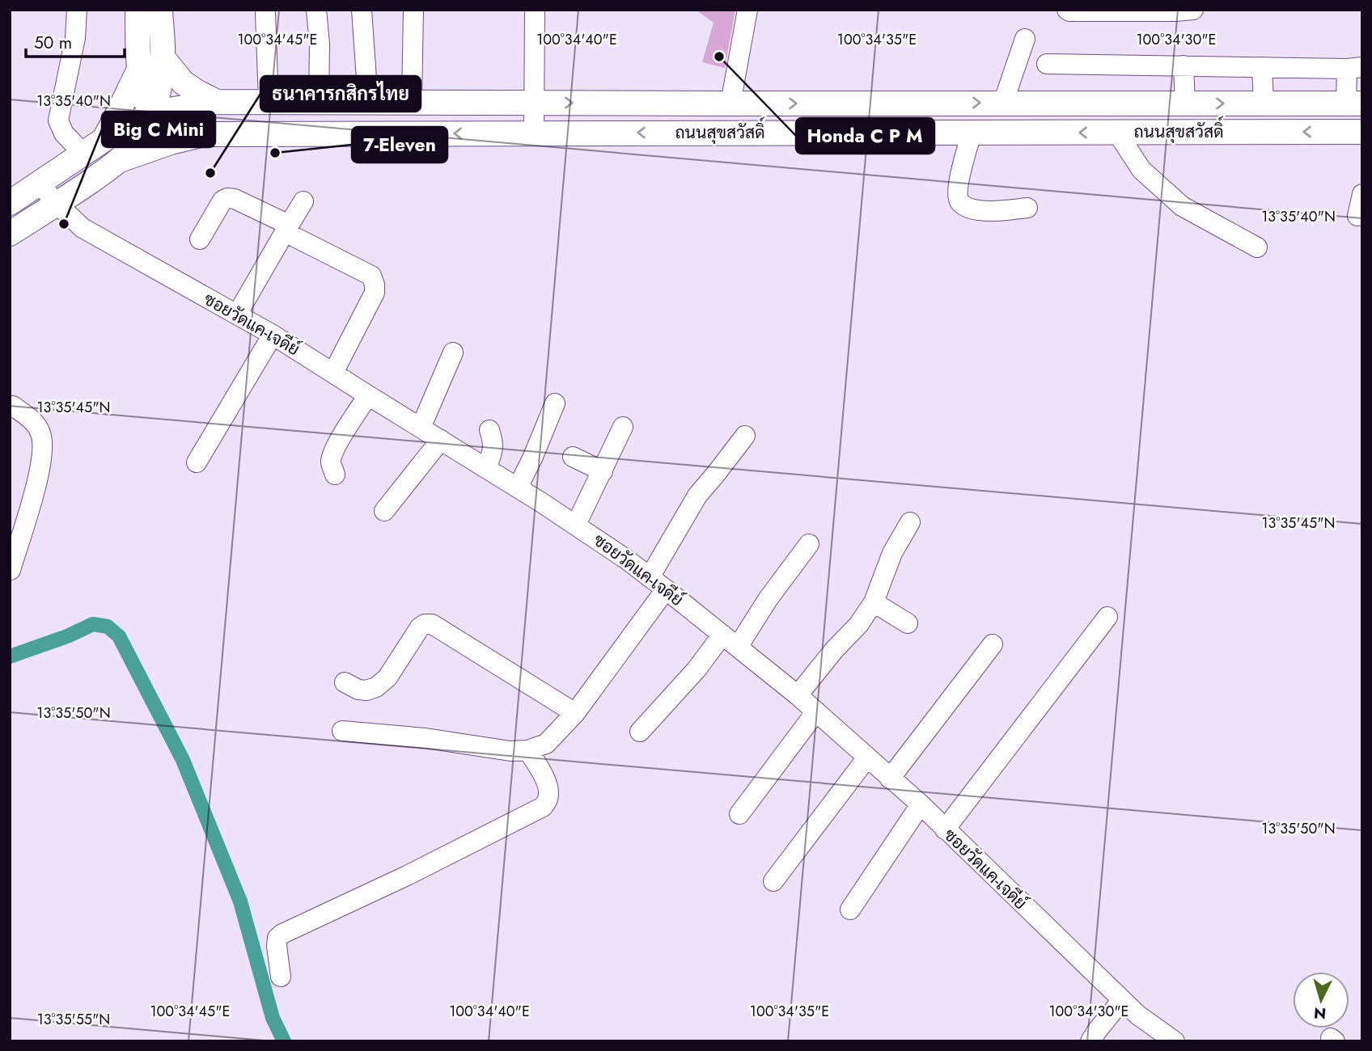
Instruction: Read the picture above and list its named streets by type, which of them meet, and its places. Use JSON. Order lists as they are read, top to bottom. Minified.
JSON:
{"streets":{"main road":["ถนนสุขสวัสดิ์"],"street":["ซอยวัดแค-เจดีย์"]},"crossings":[["ถนนสุขสวัสดิ์","ซอยวัดแค-เจดีย์"]],"places":["Honda C P M","7-Eleven","ธนาคารกสิกรไทย","Big C Mini"],"scale_bar":"50 m","north":"bottom","coordinates":["100°34'45\"E","100°34'40\"E","100°34'35\"E","100°34'30\"E","13°35'40\"N","13°35'45\"N","13°35'50\"N","13°35'55\"N"]}
